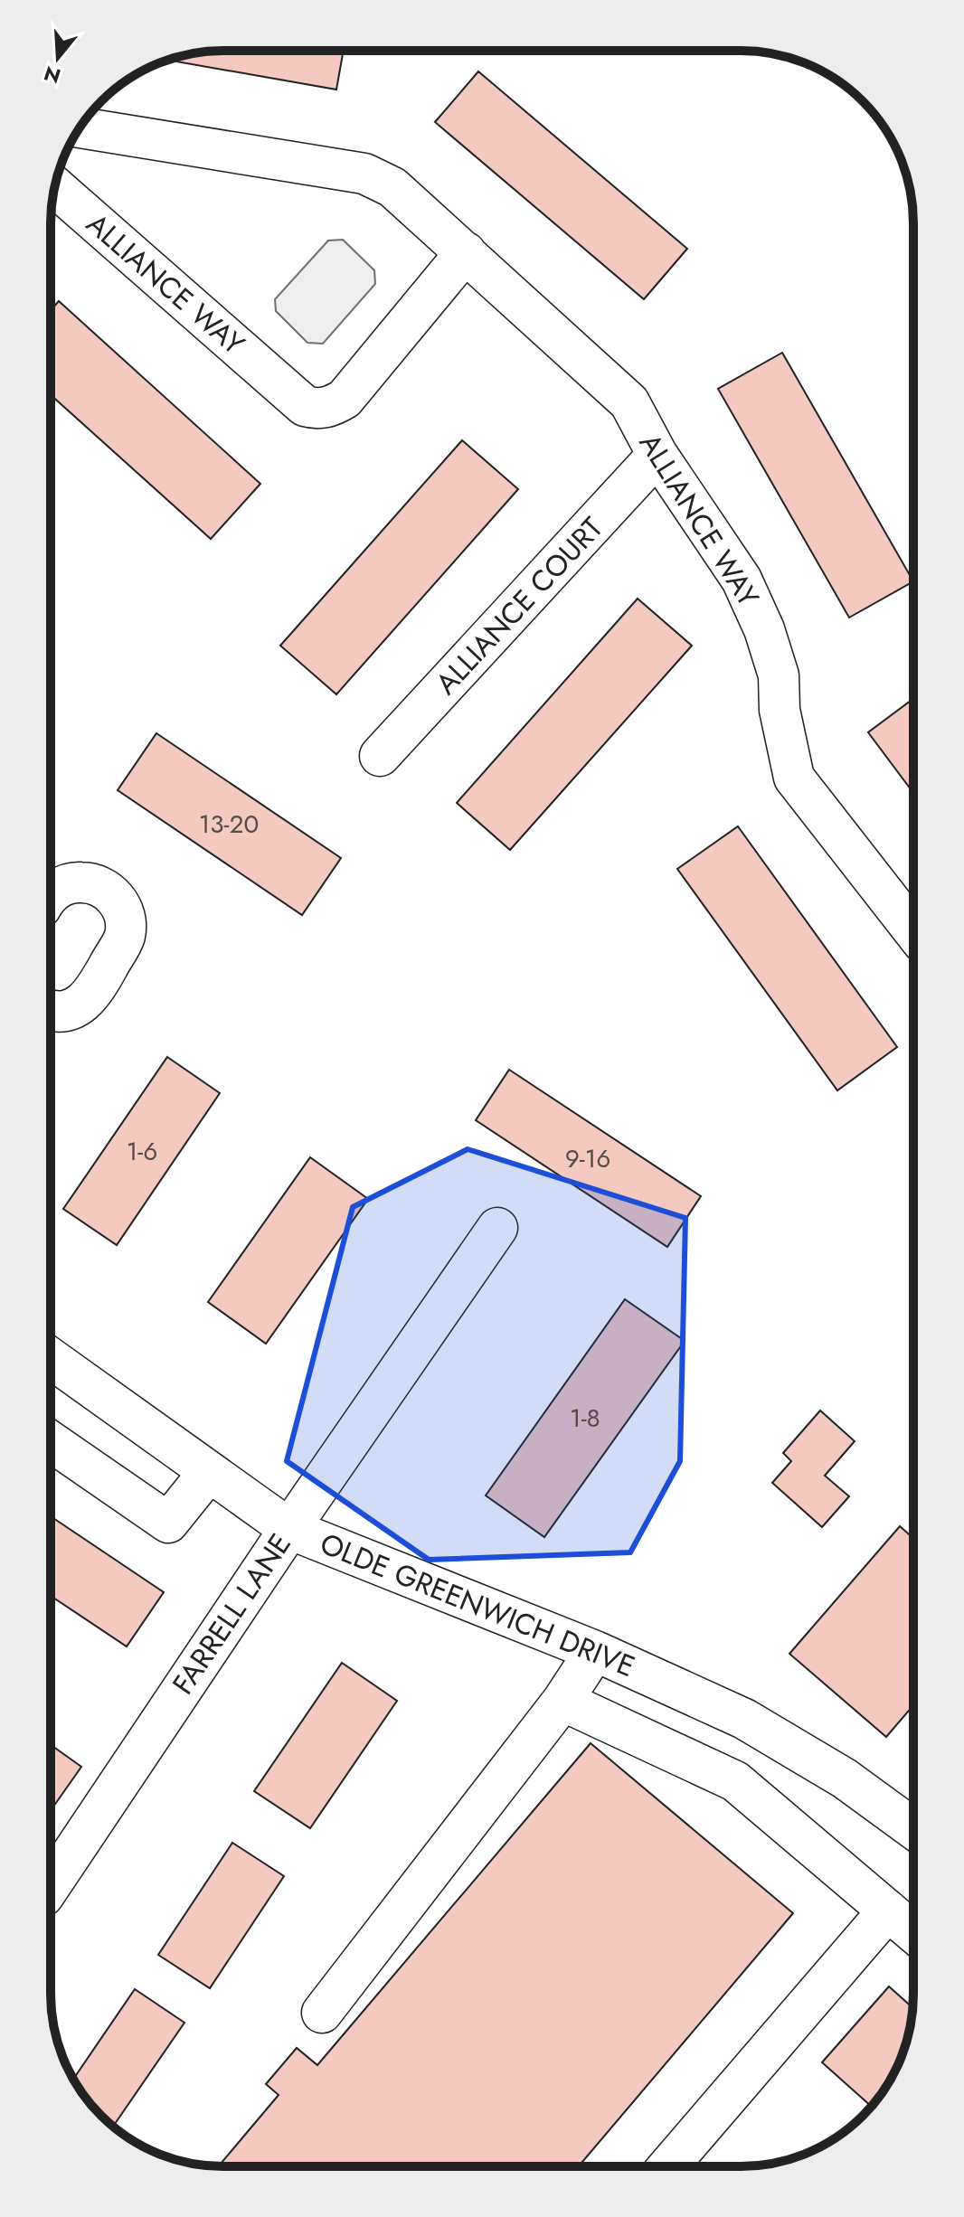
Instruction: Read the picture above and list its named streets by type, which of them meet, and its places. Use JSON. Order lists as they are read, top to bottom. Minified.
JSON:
{"streets":{"street":["ALLIANCE WAY","ALLIANCE COURT","OLDE GREENWICH DRIVE","FARRELL LANE"]},"crossings":[["ALLIANCE WAY","ALLIANCE COURT"],["OLDE GREENWICH DRIVE","FARRELL LANE"]],"house_numbers":["13-20","1-6","9-16","1-8"],"north":"bottom"}
